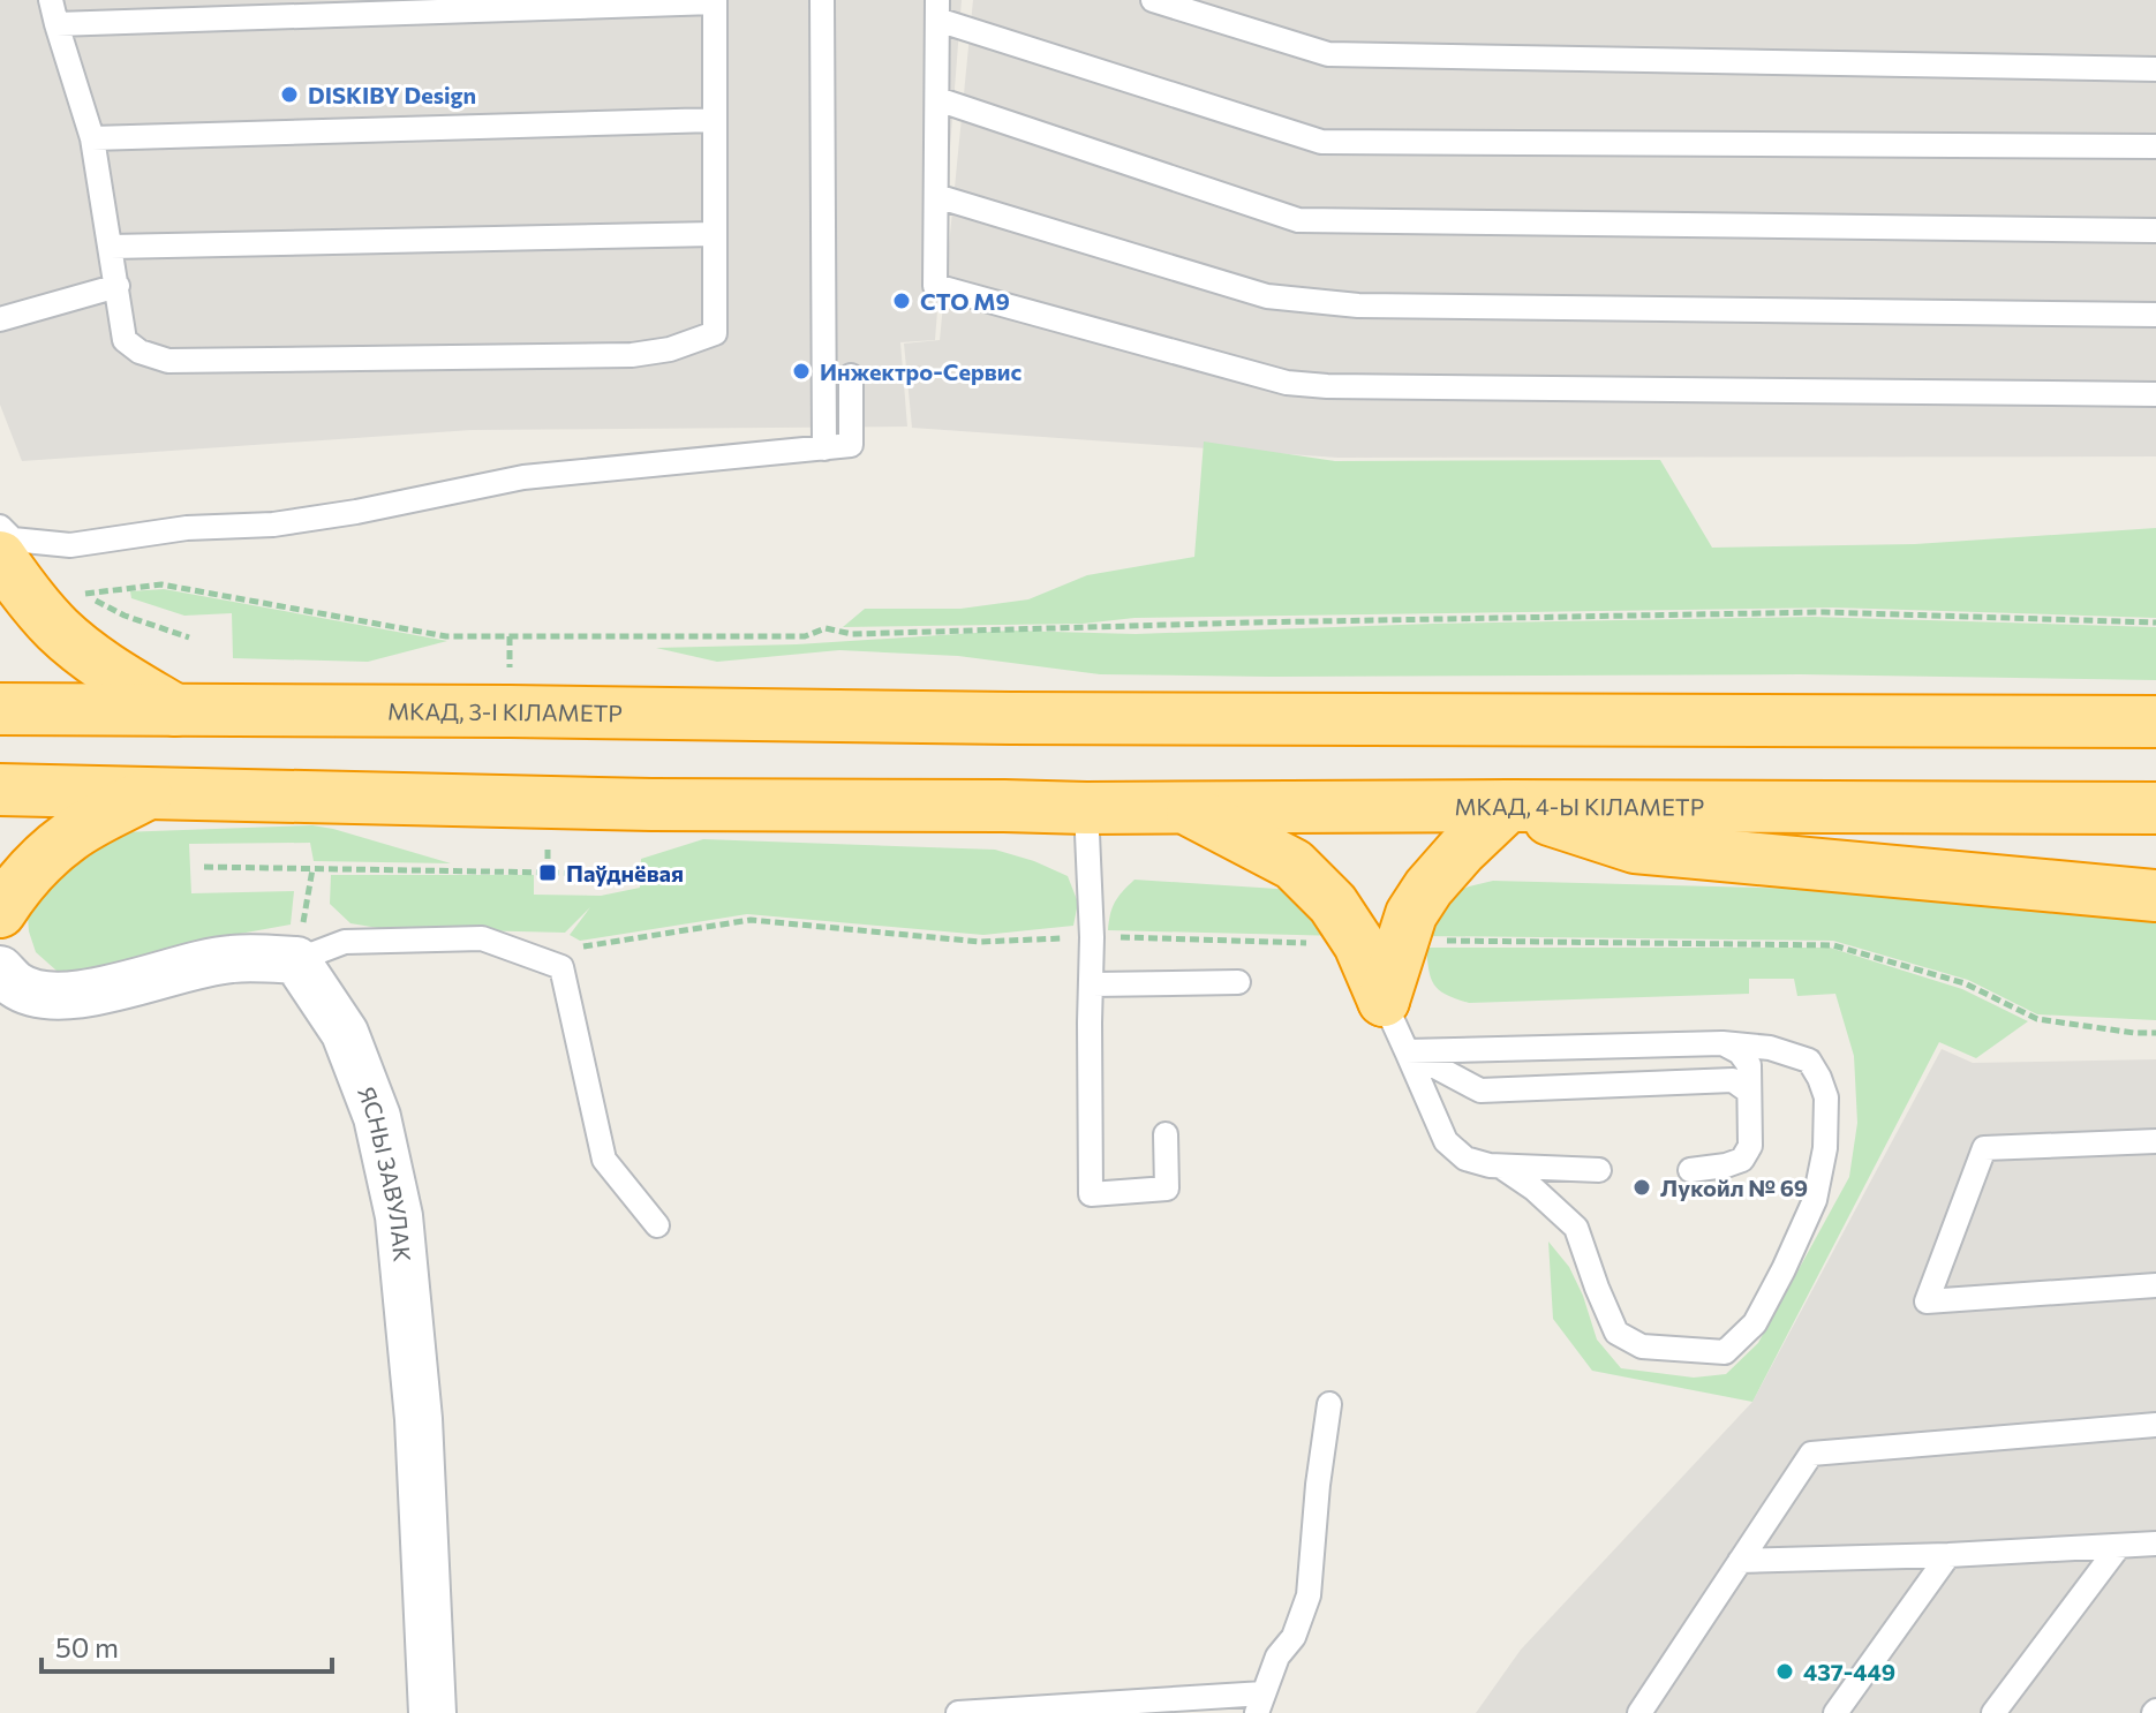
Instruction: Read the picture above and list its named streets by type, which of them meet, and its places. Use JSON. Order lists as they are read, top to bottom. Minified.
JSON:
{"streets":{"highway":["МКАД, 3-І КІЛАМЕТР","МКАД, 4-Ы КІЛАМЕТР"],"street":["ЯСНЫ ЗАВУЛАК"]},"places":{"other":["DISKIBY Design","СТО М9","Инжектро-Сервис","Лукойл № 69","437-449"],"transit":["Паўднёвая"]},"scale_bar":"50 m"}
